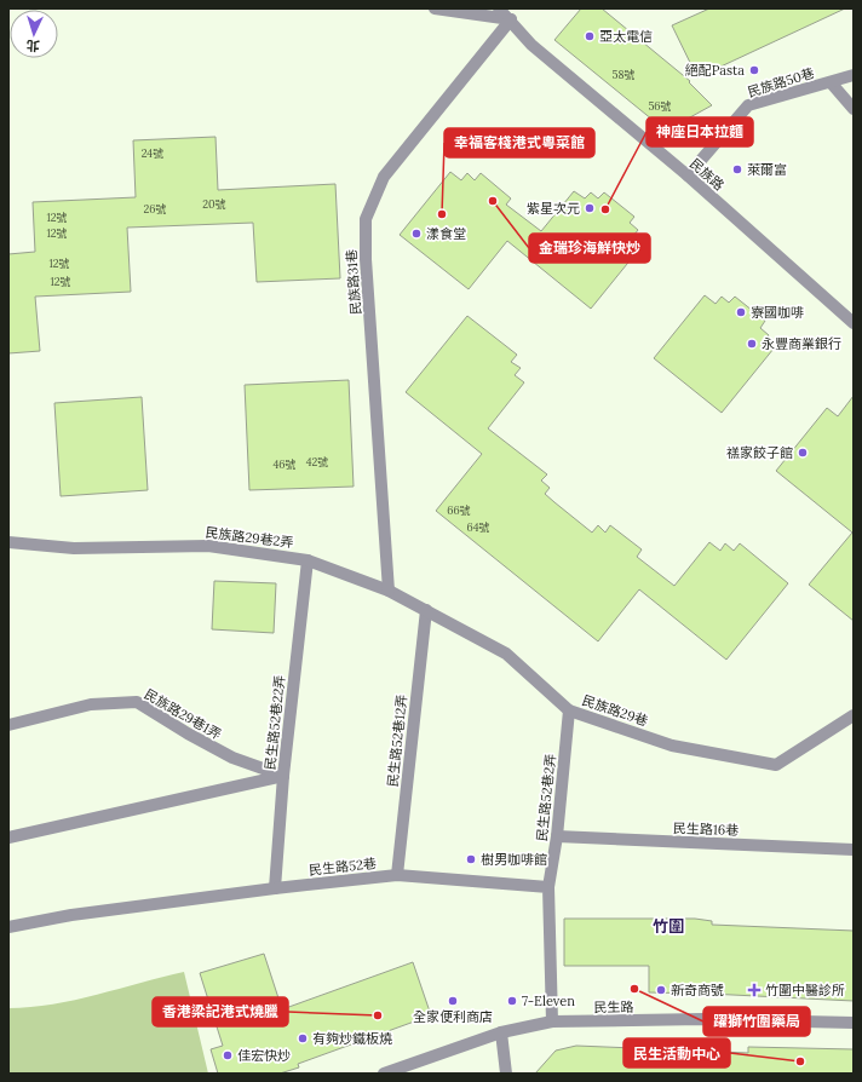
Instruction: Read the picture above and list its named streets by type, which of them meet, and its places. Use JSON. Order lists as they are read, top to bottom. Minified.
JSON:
{"streets":{"street":["民族路50巷","民族路","民族路31巷","民族路29巷2弄","民族路29巷","民族路29巷1弄","民生路52巷22弄","民生路52巷12弄","民生路52巷2弄","民生路16巷","民生路52巷","民生路"]},"crossings":[["民族路50巷","民族路"],["民族路","民族路31巷"],["民族路31巷","民族路29巷2弄"],["民族路31巷","民族路29巷"],["民族路29巷2弄","民族路29巷"],["民族路29巷2弄","民生路52巷22弄"],["民族路29巷","民生路52巷12弄"],["民族路29巷","民生路52巷2弄"],["民族路29巷1弄","民生路52巷22弄"],["民生路52巷22弄","民生路52巷"],["民生路52巷12弄","民生路52巷"],["民生路52巷2弄","民生路16巷"],["民生路52巷2弄","民生路52巷"]],"districts":["竹圍"],"places":{"other":["亞太電信","絕配Pasta","萊爾富","金瑞珍海鮮快炒","紫星次元","神座日本拉麵","幸福客棧港式粵菜館","漾食堂","寮國咖啡","永豐商業銀行","禚家餃子館","樹男咖啡館","躍獅竹圍藥局","新奇商號","全家便利商店","7-Eleven","香港梁記港式燒臘","有夠炒鐵板燒","佳宏快炒","民生活動中心"],"health":["竹圍中醫診所"]},"house_numbers":["58號","56號","24號","20號","26號","12號","12號","12號","12號","42號","46號","66號","64號"],"north":"bottom"}
